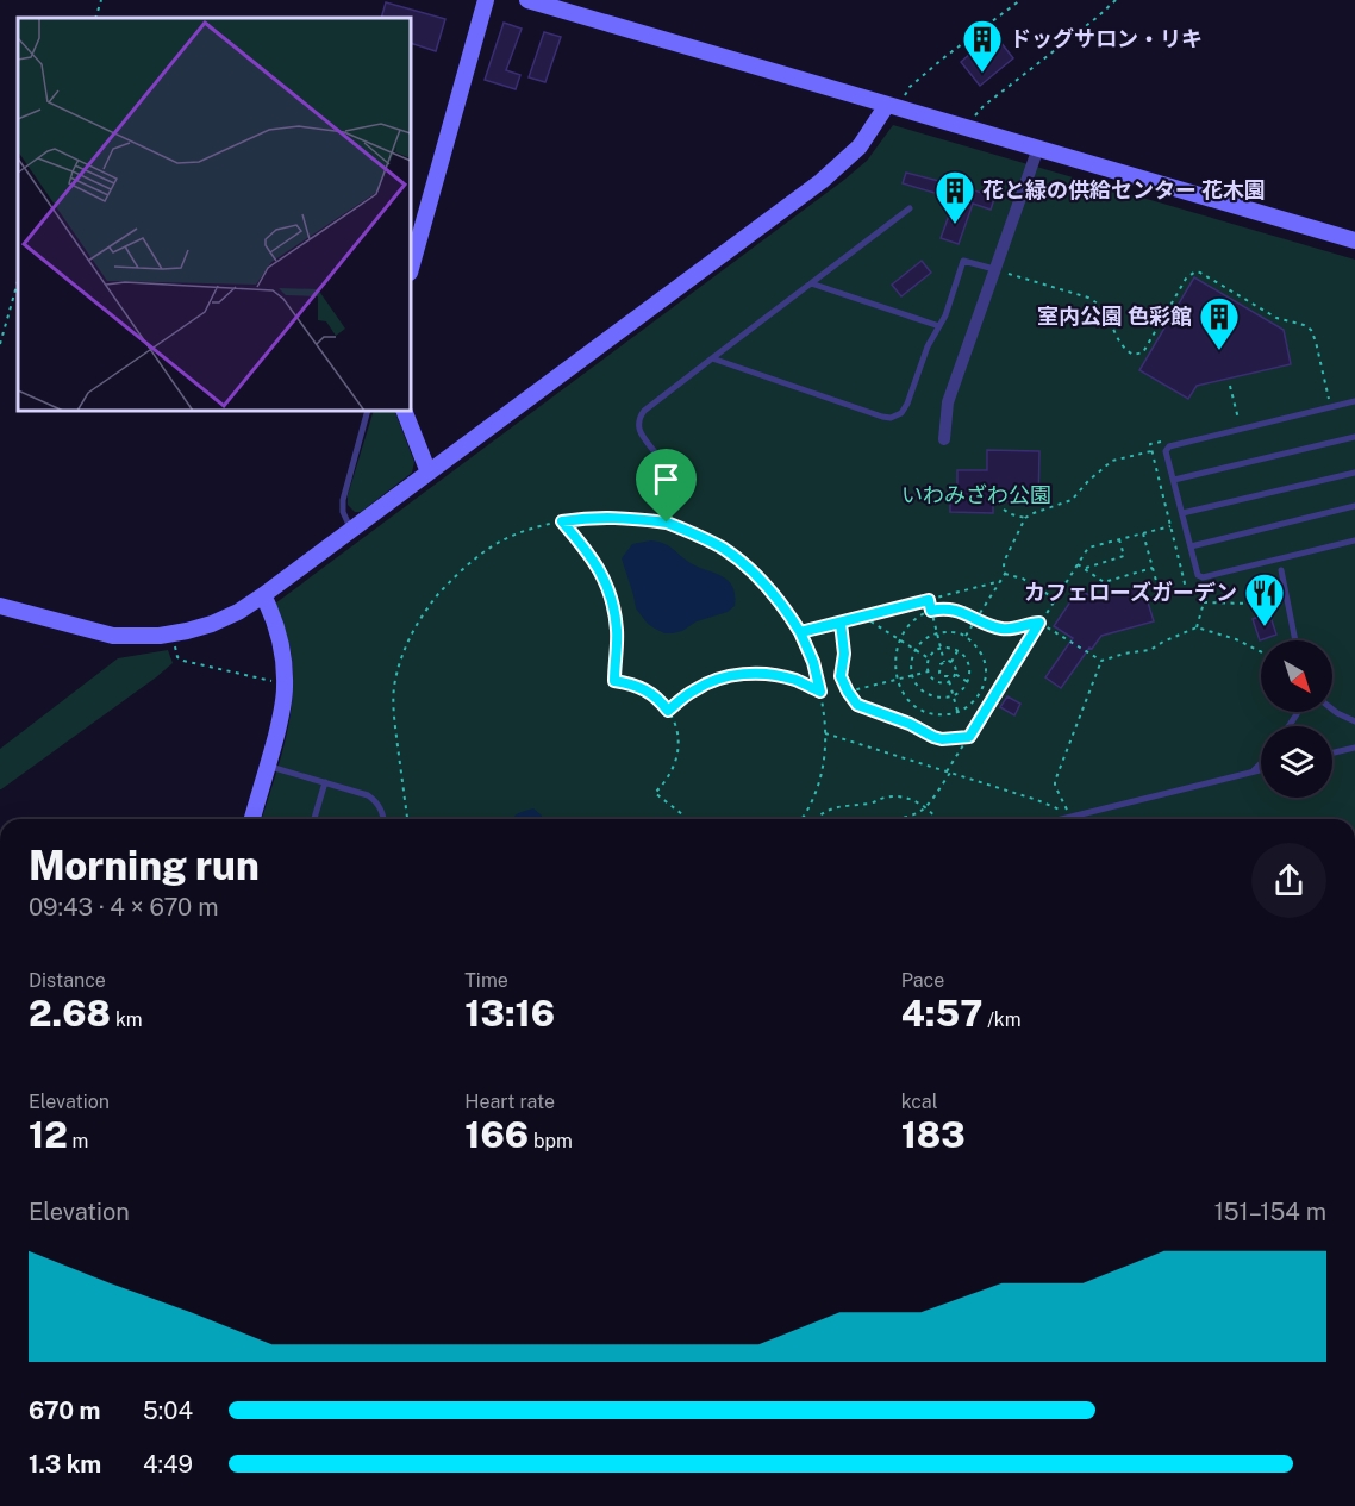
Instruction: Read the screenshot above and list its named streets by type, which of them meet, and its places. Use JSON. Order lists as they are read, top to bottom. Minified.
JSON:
{"parks":["いわみざわ公園"],"places":{"building":["ドッグサロン・リキ","花と緑の供給センター 花木園","室内公園 色彩館"],"restaurant":["カフェローズガーデン"]},"north":"bottom right","page":{"heading":["Morning run","09:43 · 4 × 670 m"],"stats":[["Distance","2.68 km"],["Time","13:16"],["Pace","4:57 /km"],["Elevation","12 m"],["Heart rate","166 bpm"],["kcal","183"]],"chart":["Elevation","151–154 m"],"list":[{"name":"670 m","note":"5:04"},{"name":"1.3 km","note":"4:49"}]}}
